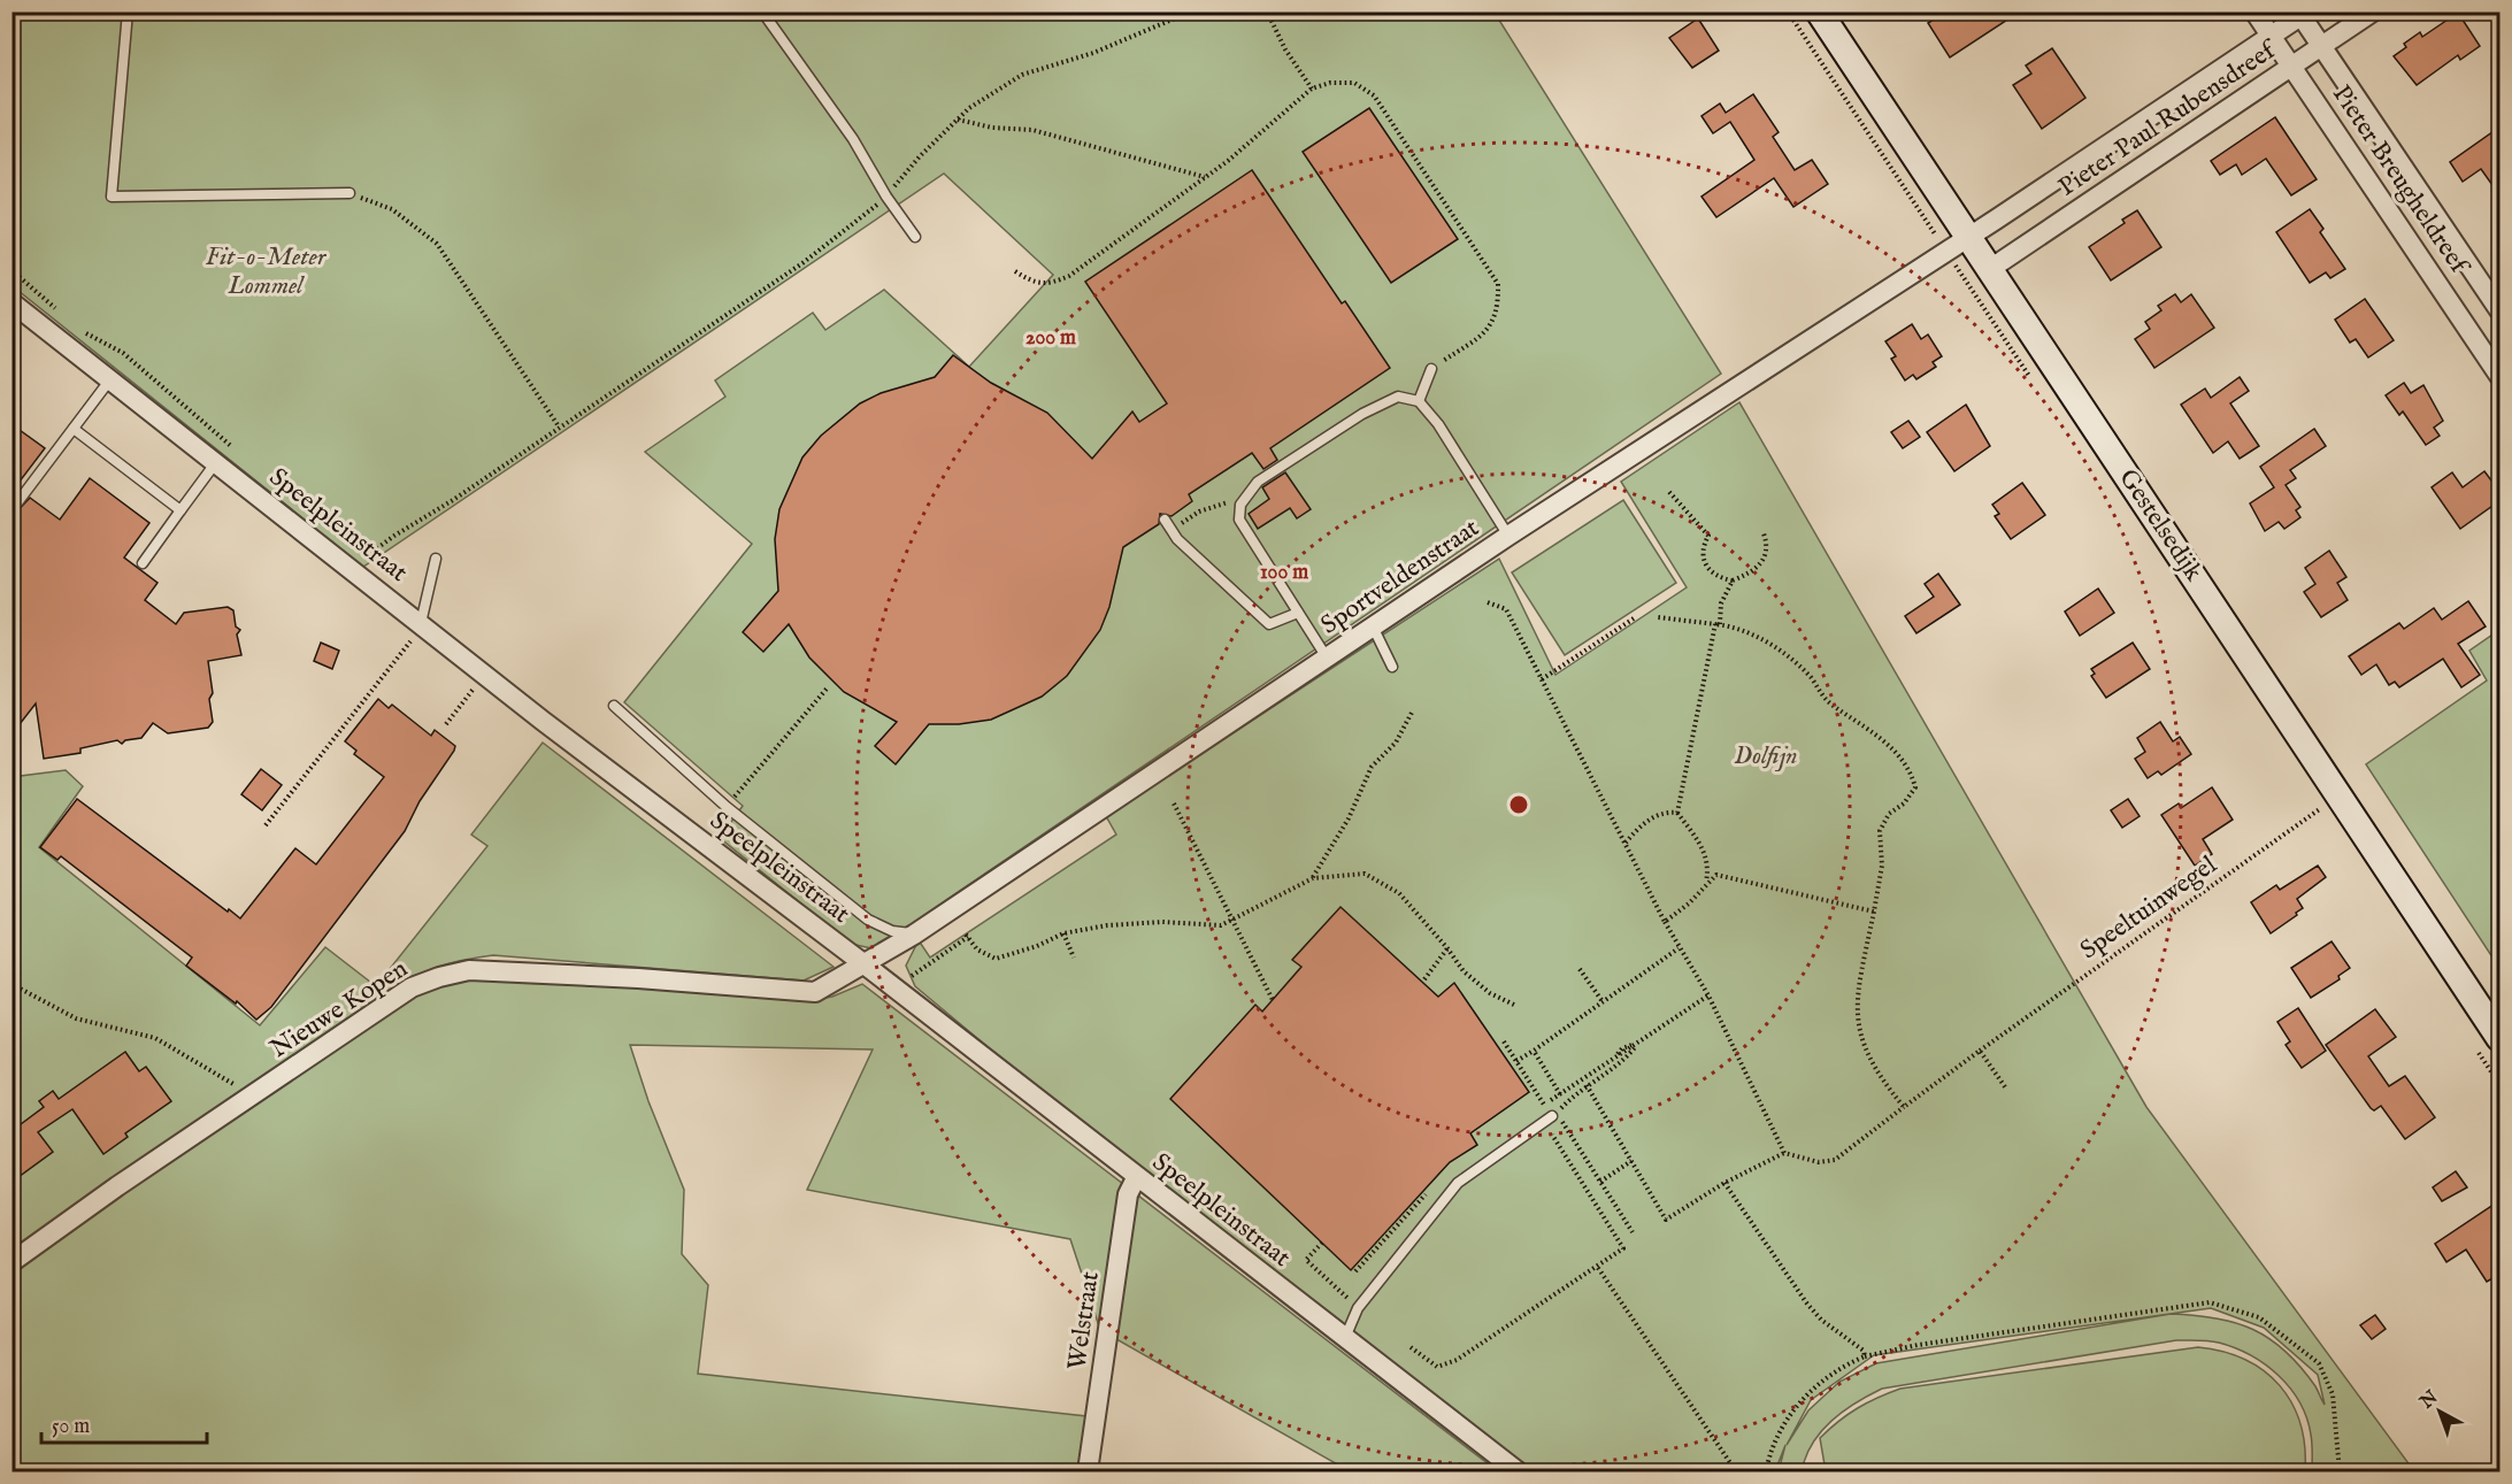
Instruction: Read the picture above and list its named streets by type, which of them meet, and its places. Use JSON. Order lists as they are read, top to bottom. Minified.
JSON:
{"streets":{"main road":["Gestelsedijk"],"street":["Pieter Paul Rubensdreef","Pieter Breugheldreef","Speelpleinstraat","Sportveldenstraat","Nieuwe Kopen","Welstraat"],"path":["Speeltuinwegel"]},"crossings":[["Pieter Paul Rubensdreef","Pieter Breugheldreef"],["Pieter Paul Rubensdreef","Gestelsedijk"],["Pieter Paul Rubensdreef","Sportveldenstraat"],["Speelpleinstraat","Sportveldenstraat"],["Speelpleinstraat","Nieuwe Kopen"],["Speelpleinstraat","Welstraat"],["Gestelsedijk","Sportveldenstraat"],["Gestelsedijk","Speeltuinwegel"],["Sportveldenstraat","Nieuwe Kopen"]],"parks":["Fit-o-Meter Lommel","Dolfijn"],"scale_bar":"50 m","north":"top left","rings":["200 m","100 m"]}
